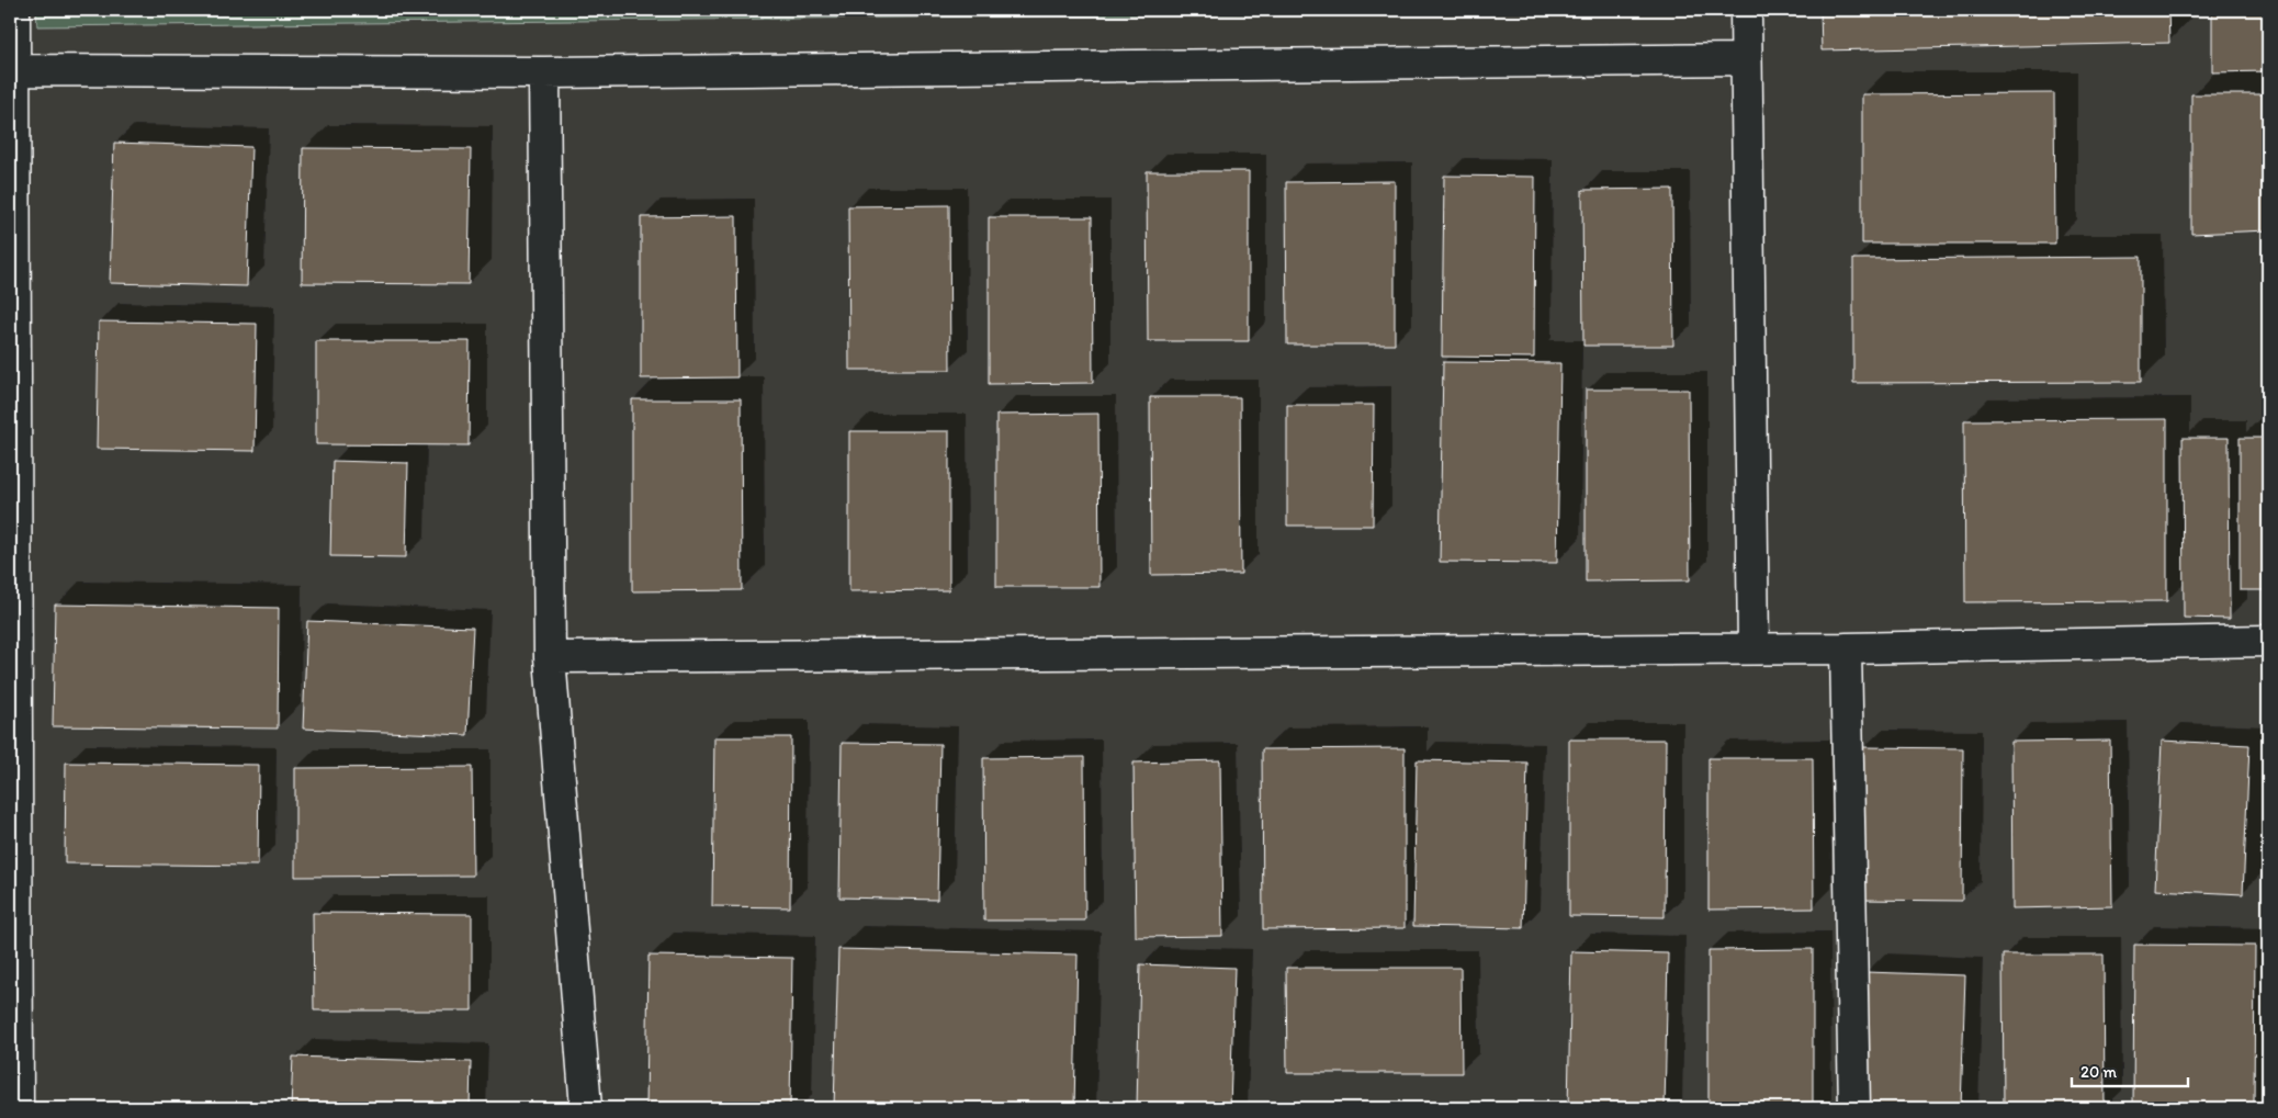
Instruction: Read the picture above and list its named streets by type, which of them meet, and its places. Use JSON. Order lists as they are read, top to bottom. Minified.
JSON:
{"scale_bar":"20 m"}
